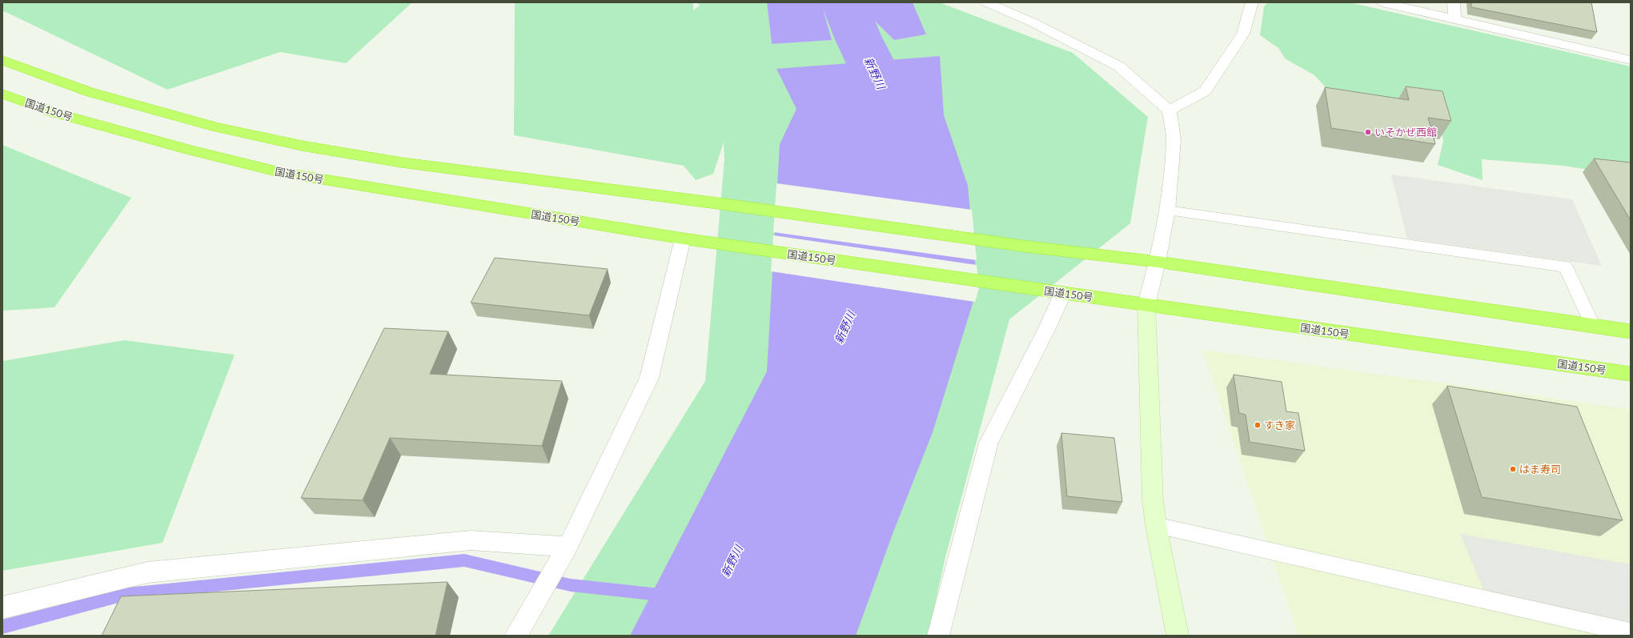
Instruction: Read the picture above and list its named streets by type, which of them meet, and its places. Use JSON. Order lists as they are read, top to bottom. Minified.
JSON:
{"streets":{"highway":["国道150号"]},"water":["新野川"],"places":["いそかぜ西館","すき家","はま寿司"]}
